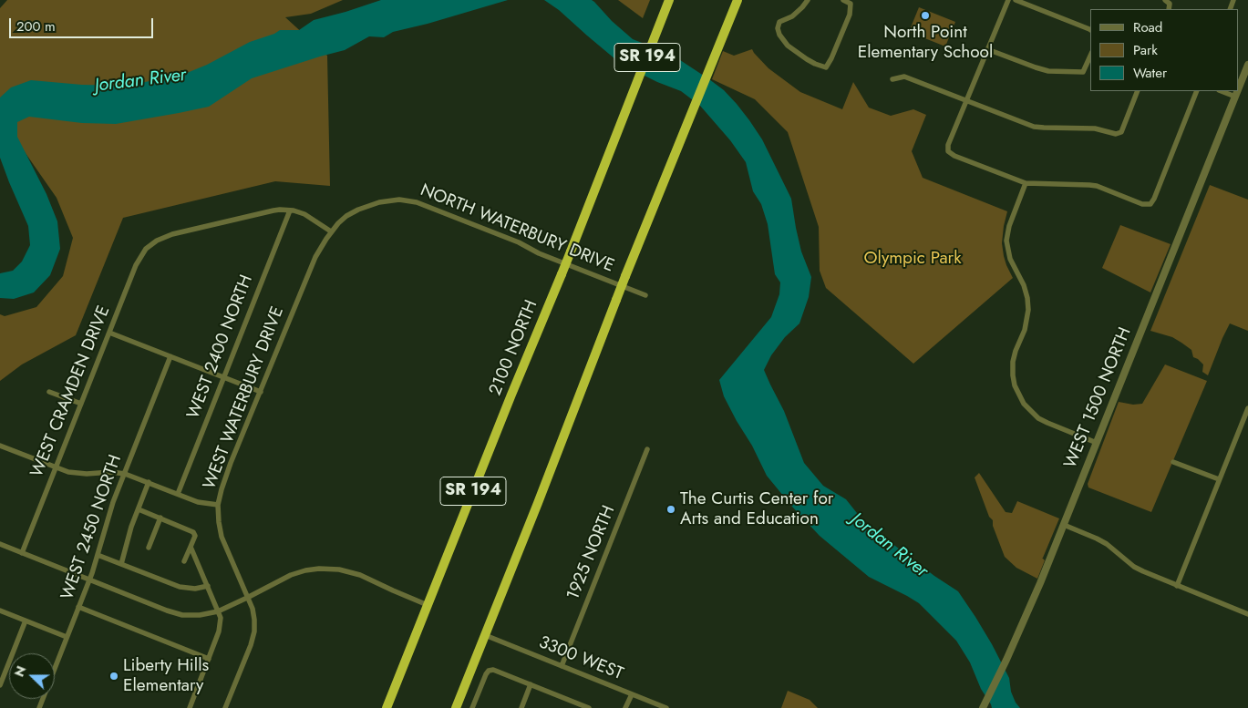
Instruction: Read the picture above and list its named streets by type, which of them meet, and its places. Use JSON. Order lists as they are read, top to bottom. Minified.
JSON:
{"streets":{"highway":["SR 194","2100 NORTH"],"street":["NORTH WATERBURY DRIVE","WEST 2400 NORTH","WEST CRAMDEN DRIVE","WEST WATERBURY DRIVE","WEST 1500 NORTH","WEST 2450 NORTH","1925 NORTH","3300 WEST"]},"crossings":[["SR 194","3300 WEST"],["NORTH WATERBURY DRIVE","WEST WATERBURY DRIVE"],["WEST 2400 NORTH","WEST CRAMDEN DRIVE"],["1925 NORTH","3300 WEST"]],"water":["Jordan River"],"parks":["Olympic Park"],"places":["North Point Elementary School","The Curtis Center for Arts and Education","Liberty Hills Elementary"],"legend":["Road","Park","Water"],"scale_bar":"200 m","north":"left"}
